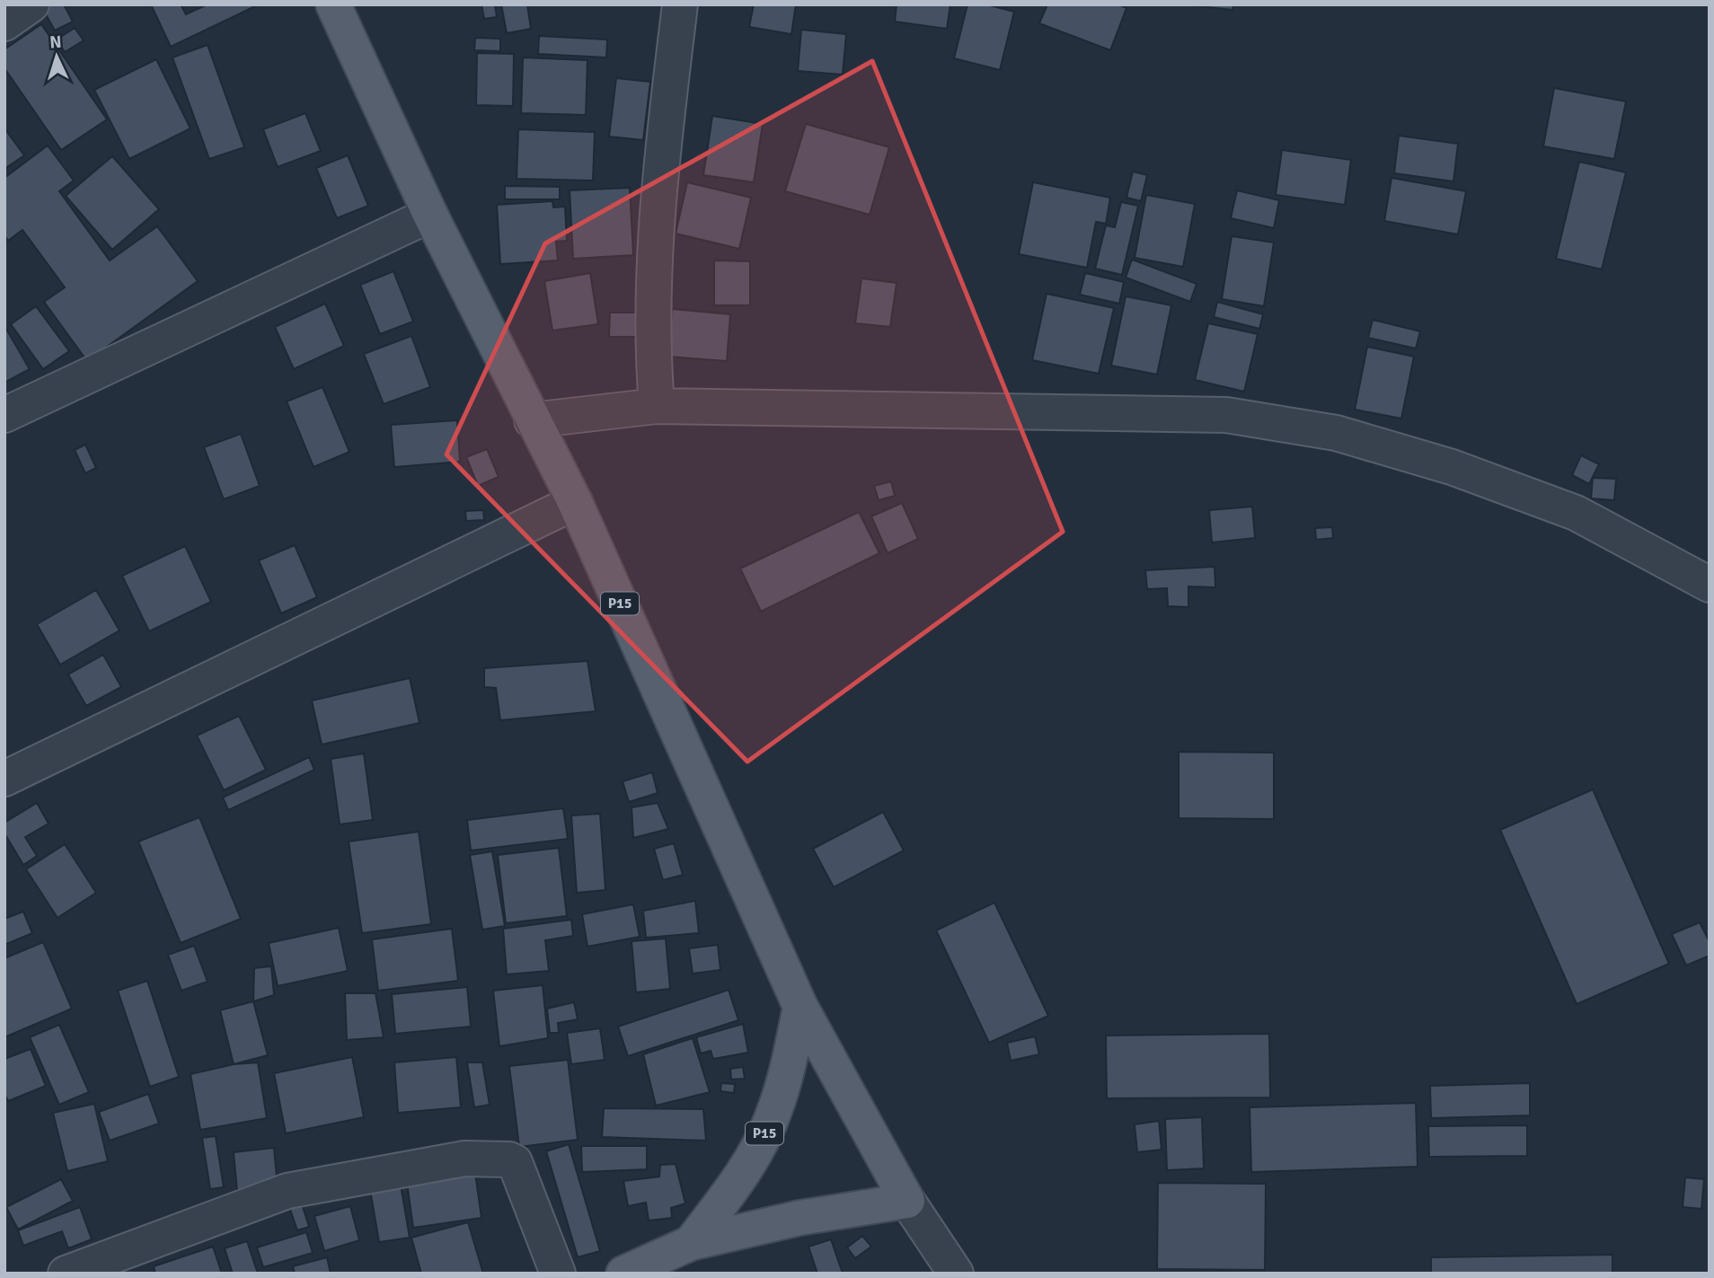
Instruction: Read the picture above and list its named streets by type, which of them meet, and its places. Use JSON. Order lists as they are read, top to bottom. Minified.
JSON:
{"streets":{"main road":["P15"]},"north":"top"}
